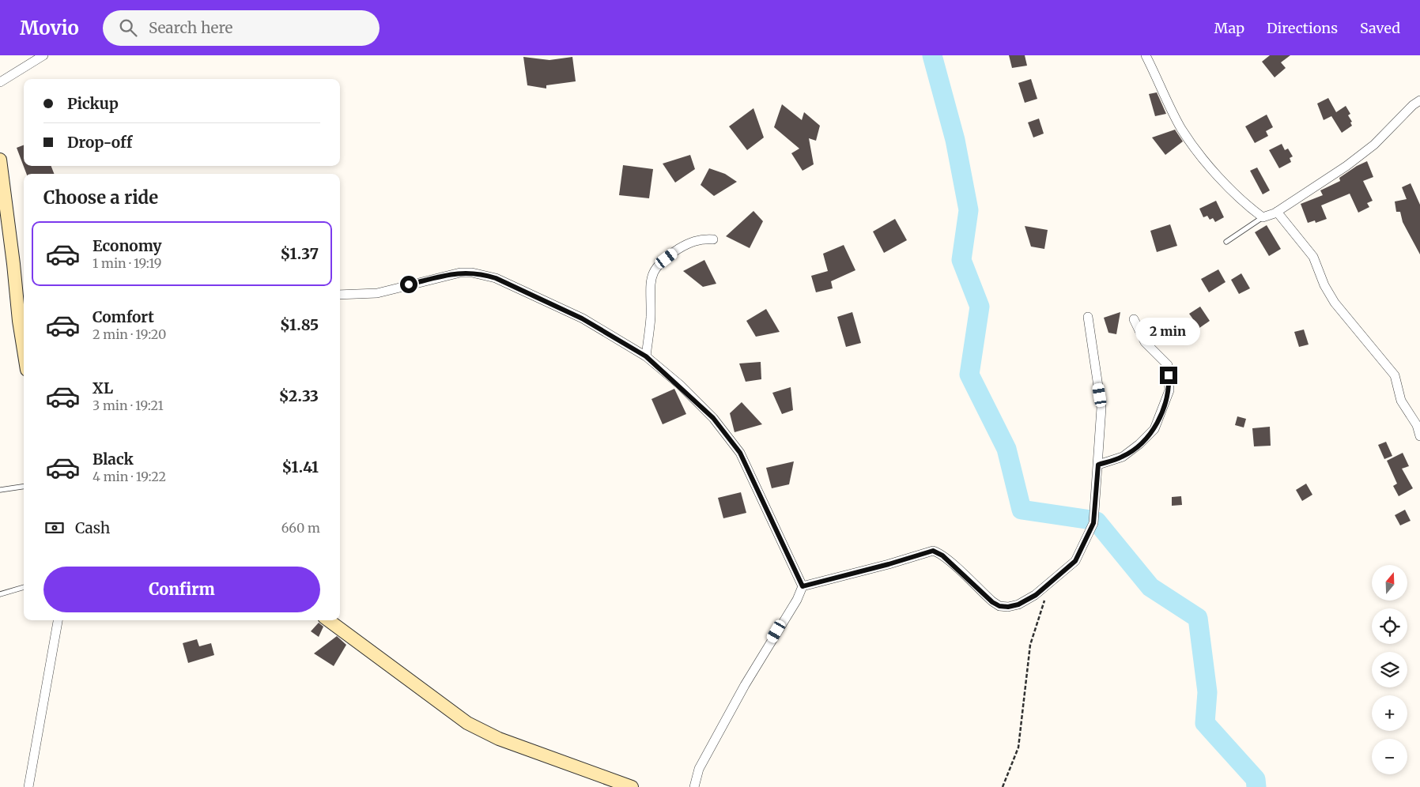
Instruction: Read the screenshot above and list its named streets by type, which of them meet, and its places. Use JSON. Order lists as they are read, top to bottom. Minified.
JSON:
{"north":"top","page":{"header":"Movio","search":"Search here","nav":["Map","Directions","Saved"],"banner":["Pickup","Drop-off"],"heading":"Choose a ride","list":[{"name":"Economy","note":"1 min · 19:19","value":"$1.37"},{"name":"Comfort","note":"2 min · 19:20","value":"$1.85"},{"name":"XL","note":"3 min · 19:21","value":"$2.33"},{"name":"Black","note":"4 min · 19:22","value":"$1.41"}],"bubble":"2 min","pay":["Cash","660 m"],"buttons":"Confirm","map_buttons":["+","−"]}}
